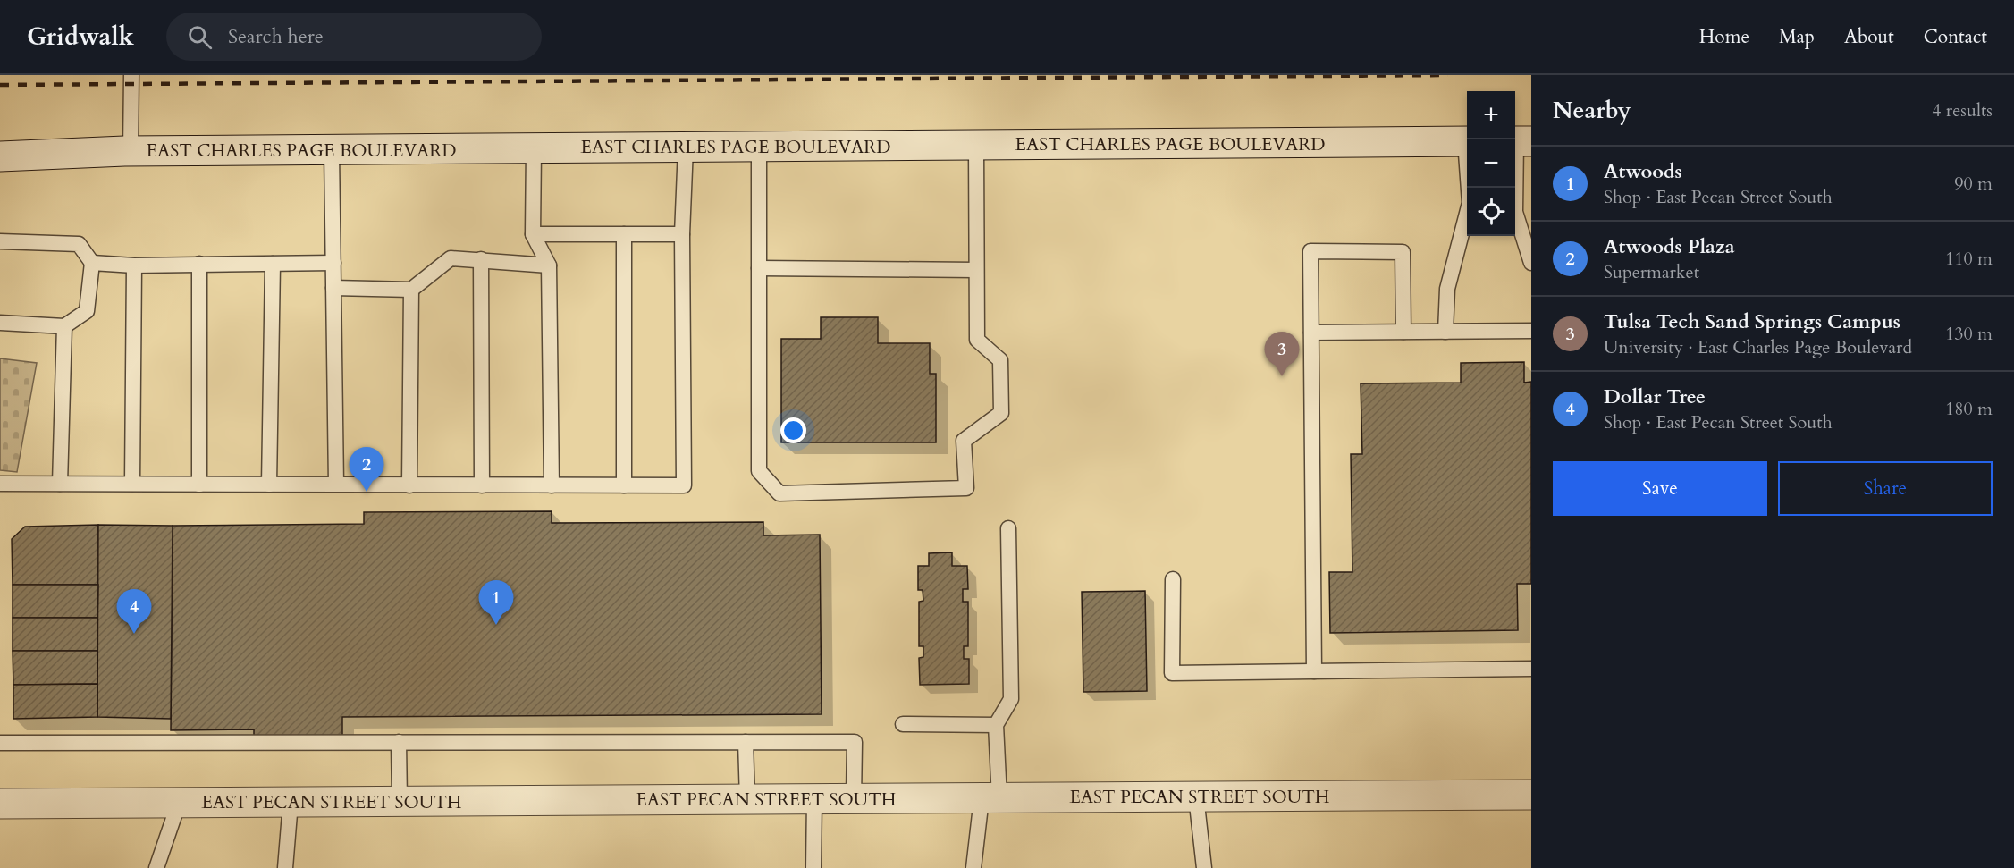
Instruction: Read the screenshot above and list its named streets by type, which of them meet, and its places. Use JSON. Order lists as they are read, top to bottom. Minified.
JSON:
{"streets":{"street":["EAST CHARLES PAGE BOULEVARD","EAST PECAN STREET SOUTH"]},"page":{"header":"Gridwalk","search":"Search here","nav":["Home","Map","About","Contact"],"heading":["Nearby","4 results"],"map_buttons":["+","−"],"list":[{"mark":"1","name":"Atwoods","note":"Shop · East Pecan Street South","value":"90 m"},{"mark":"2","name":"Atwoods Plaza","note":"Supermarket","value":"110 m"},{"mark":"3","name":"Tulsa Tech Sand Springs Campus","note":"University · East Charles Page Boulevard","value":"130 m"},{"mark":"4","name":"Dollar Tree","note":"Shop · East Pecan Street South","value":"180 m"}],"pins":["3","2","1","4"],"buttons":["Save","Share"]}}
